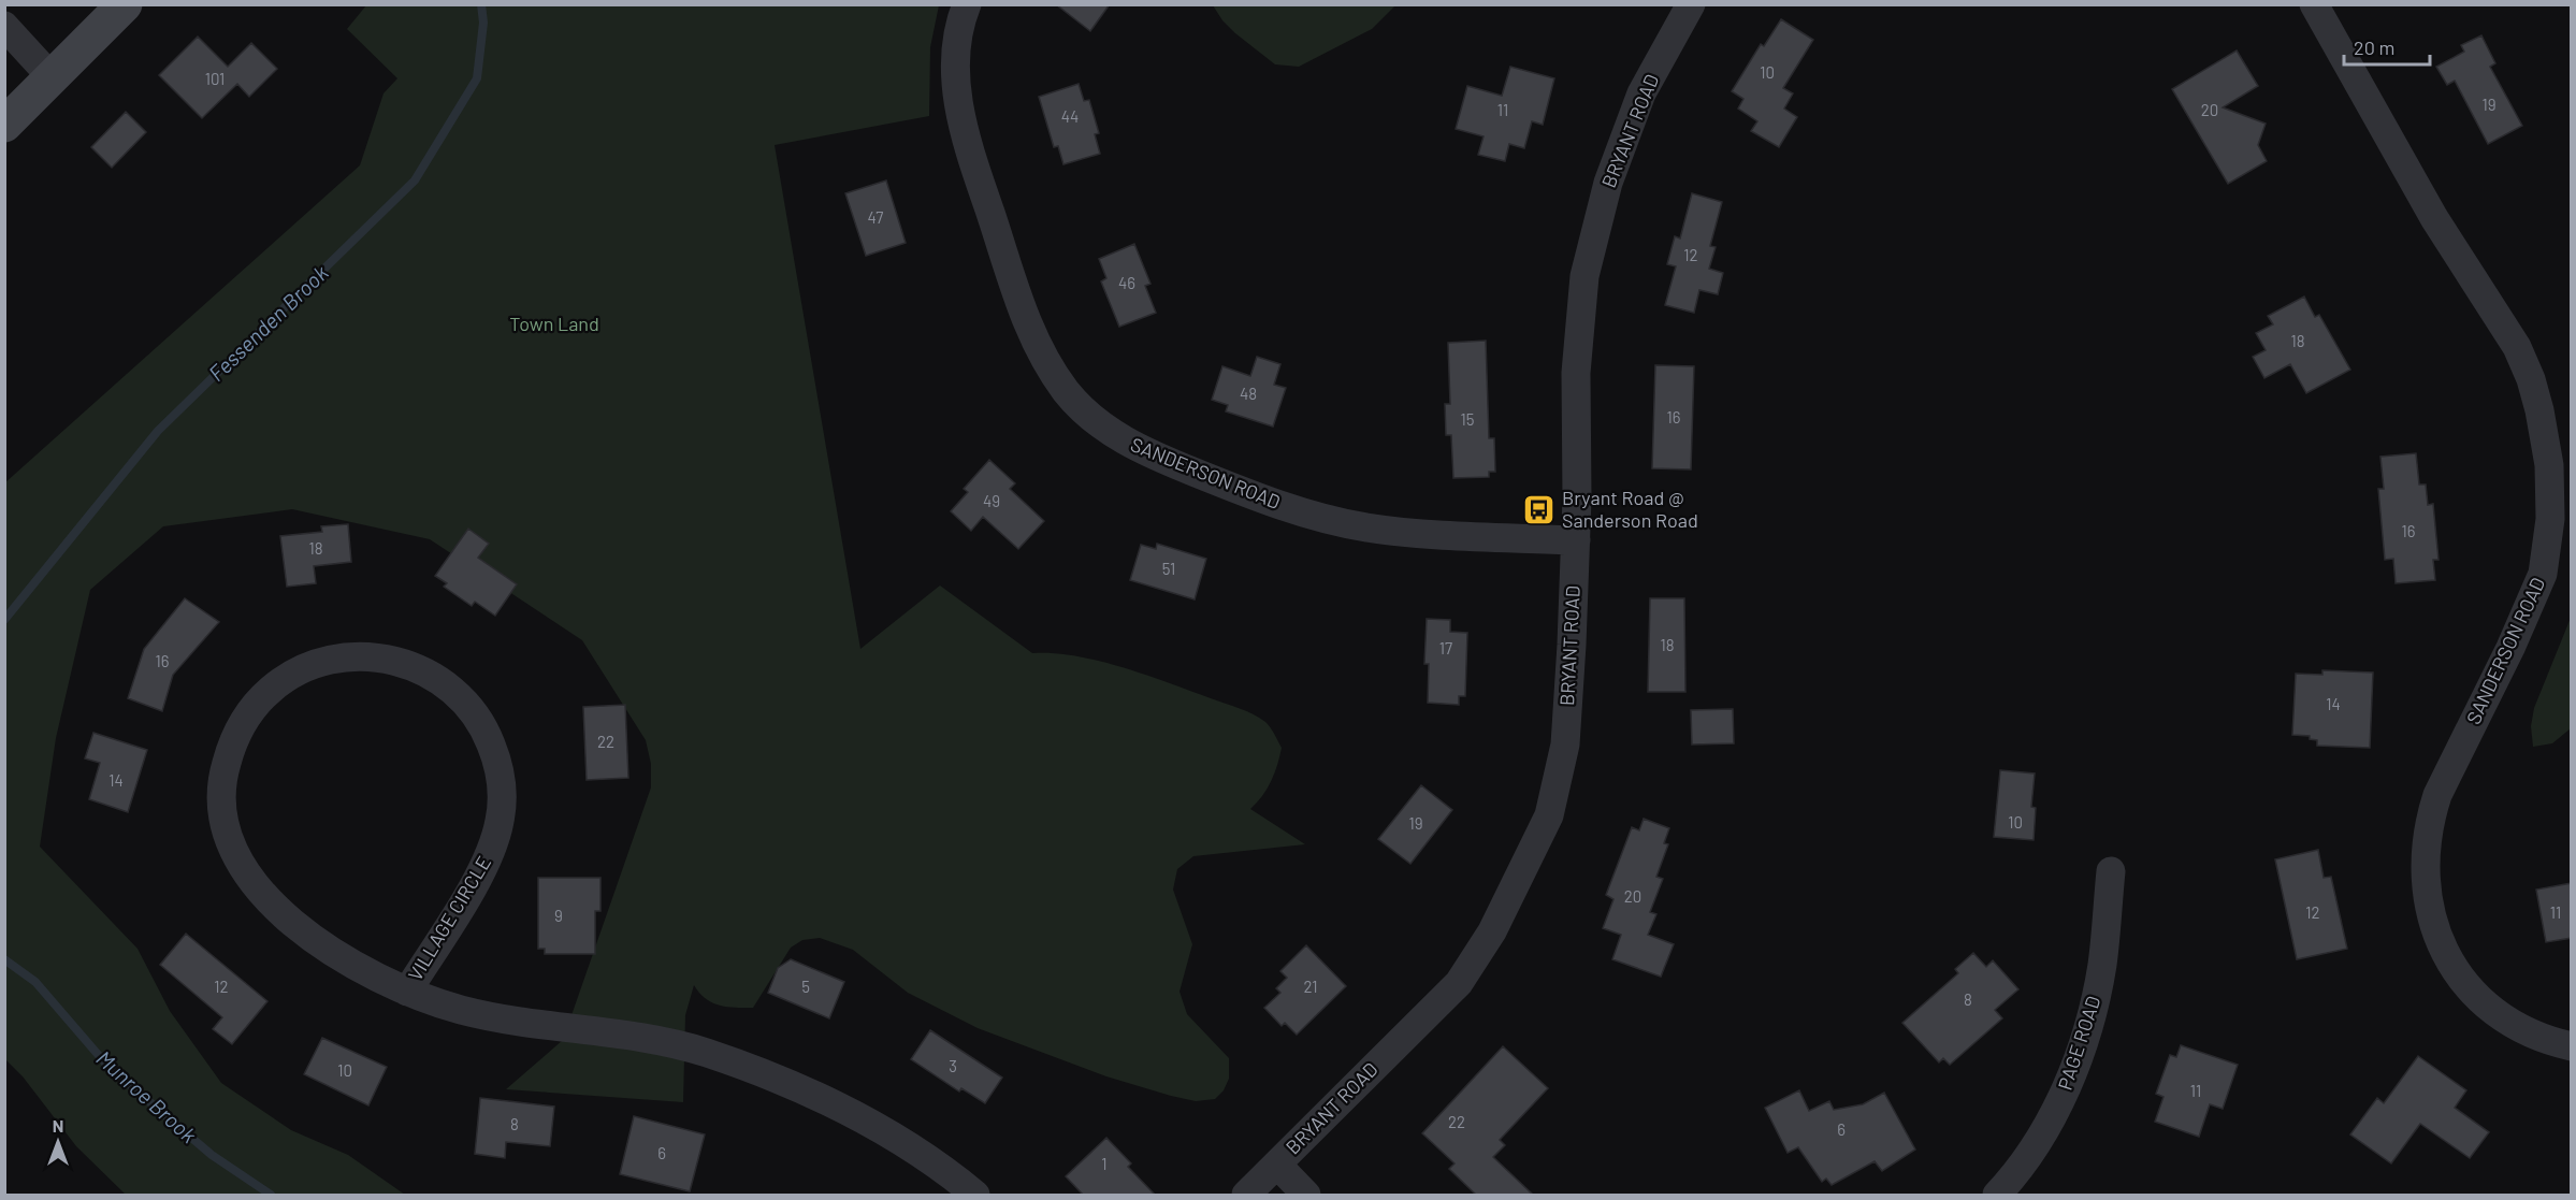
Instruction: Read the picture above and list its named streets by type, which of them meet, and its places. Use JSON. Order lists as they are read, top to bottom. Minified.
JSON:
{"streets":{"street":["BRYANT ROAD","SANDERSON ROAD","VILLAGE CIRCLE","PAGE ROAD"]},"crossings":[["BRYANT ROAD","SANDERSON ROAD"]],"water":["Fessenden Brook","Munroe Brook"],"parks":["Town Land"],"places":{"bus stop":["Bryant Road @ Sanderson Road"]},"house_numbers":["10","101","19","11","20","44","47","12","46","18","48","16","15","49","16","18","51","18","17","16","14","22","14","10","19","20","12","11","9","12","5","21","8","3","10","11","22","8","6","6","1"],"scale_bar":"20 m","north":"top"}
